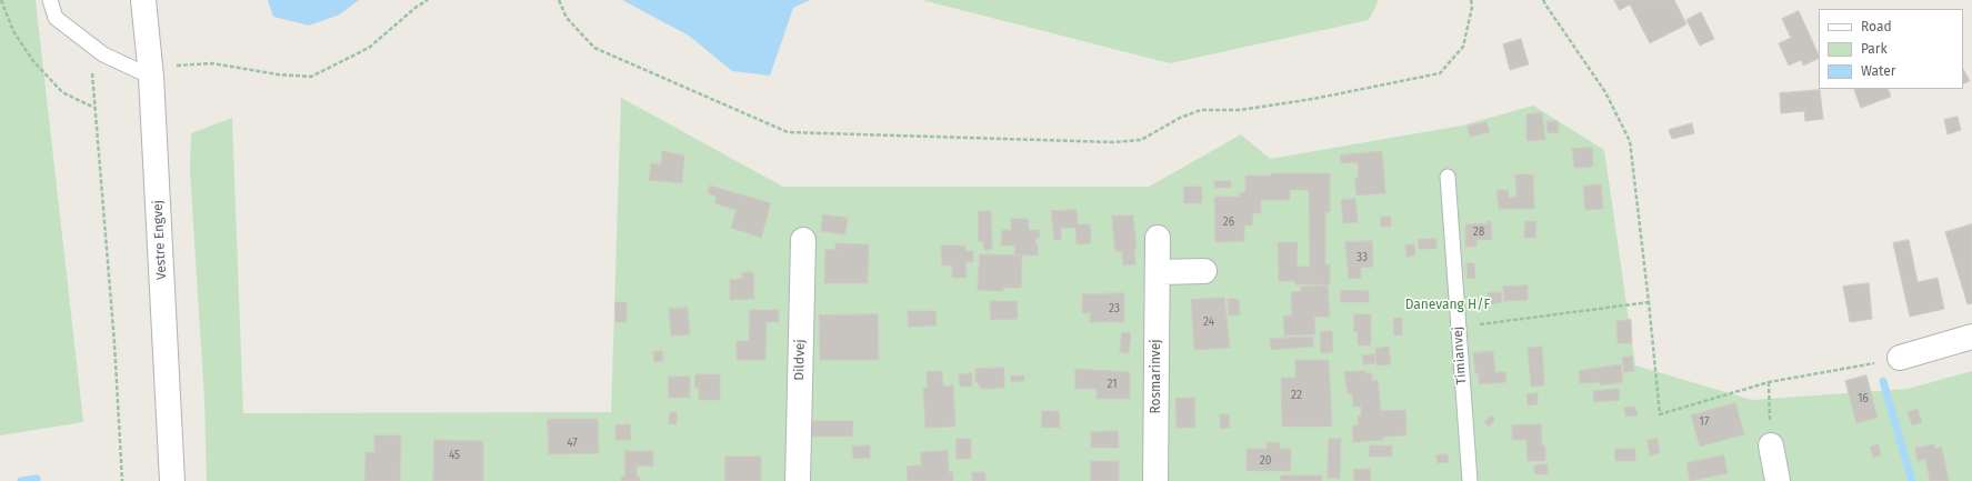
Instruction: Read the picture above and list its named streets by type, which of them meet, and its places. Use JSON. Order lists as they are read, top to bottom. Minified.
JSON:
{"streets":{"street":["Vestre Engvej","Dildvej","Rosmarinvej"],"lane":["Timianvej"]},"parks":["Danevang H/F"],"house_numbers":["26","28","33","23","24","21","22","16","17","47","45","20"],"legend":["Road","Park","Water"]}
